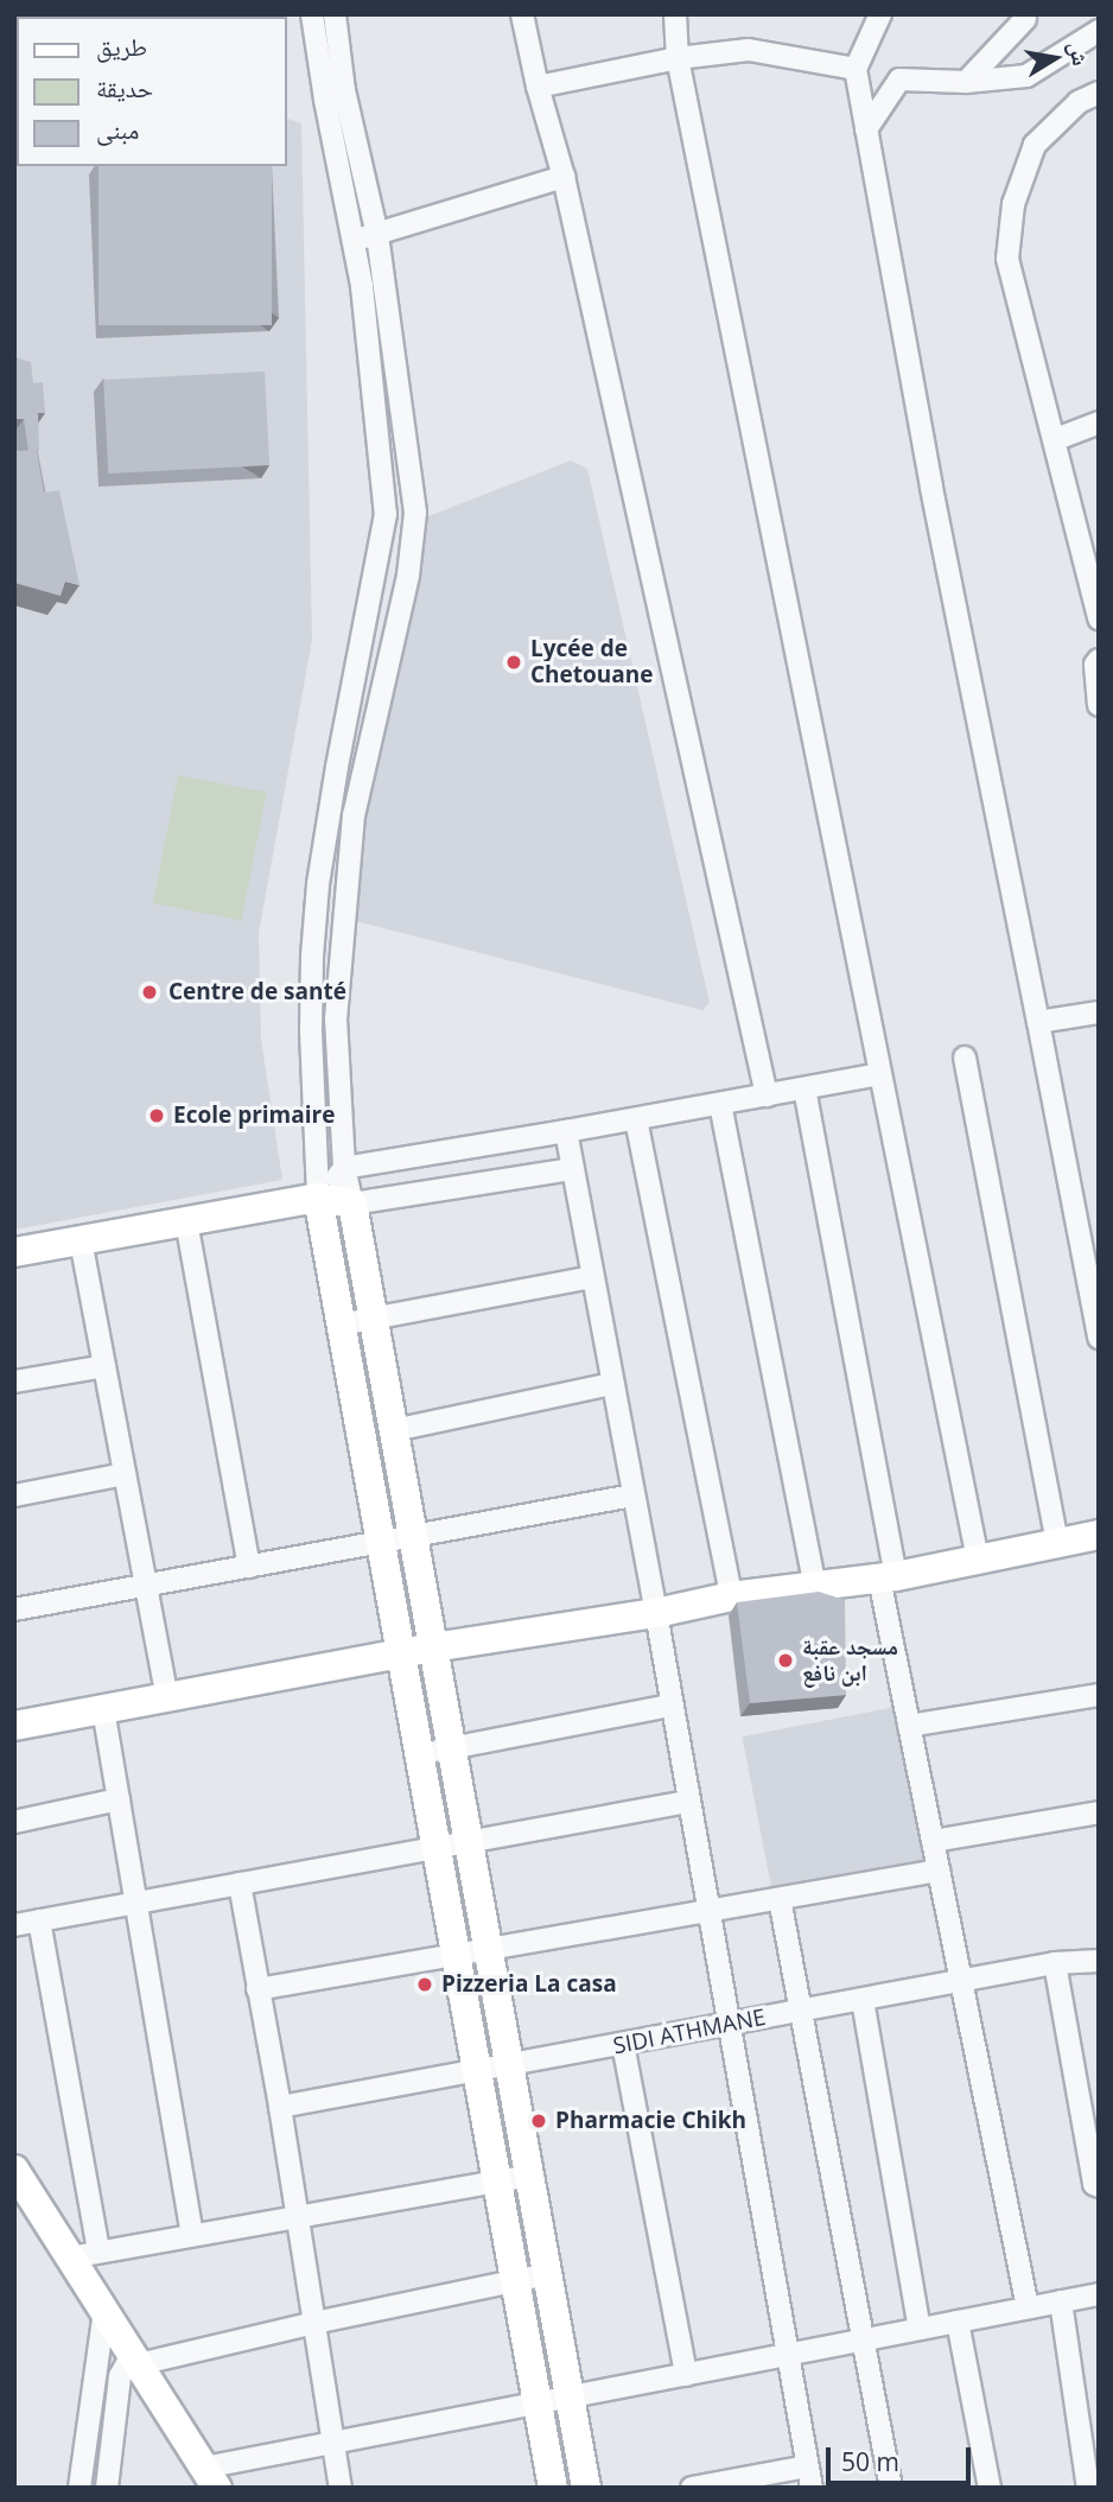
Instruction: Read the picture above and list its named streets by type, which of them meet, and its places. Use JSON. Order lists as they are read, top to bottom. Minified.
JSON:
{"streets":{"street":["SIDI ATHMANE"]},"places":["Lycée de Chetouane","Centre de santé","Ecole primaire","مسجد عقبة ابن نافع","Pizzeria La casa","Pharmacie Chikh"],"legend":["طريق","حديقة","مبنى"],"scale_bar":"50 m","north":"right"}
